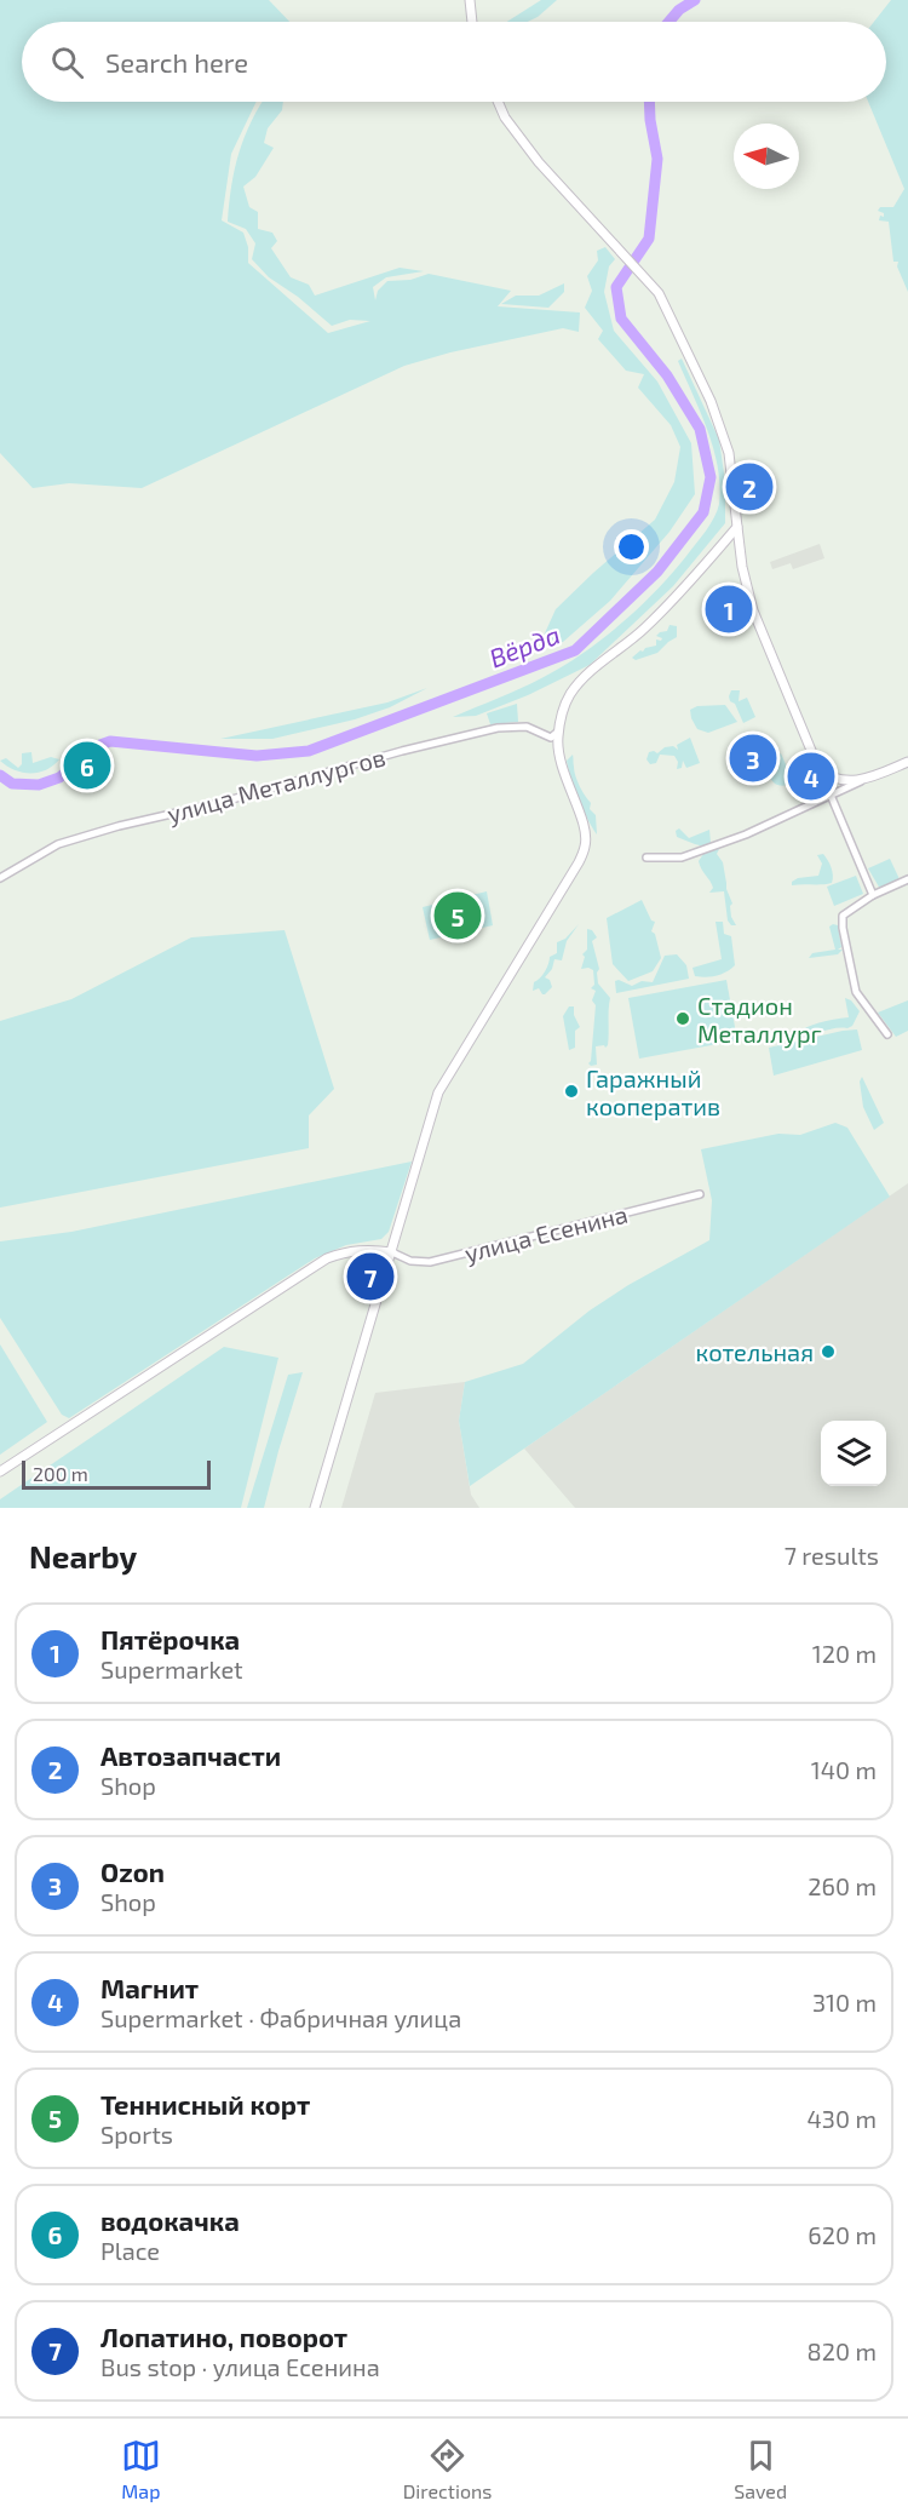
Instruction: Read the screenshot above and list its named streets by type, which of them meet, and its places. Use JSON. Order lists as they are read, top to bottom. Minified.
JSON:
{"streets":{"street":["улица Металлургов","улица Есенина"]},"water":["Вёрда"],"places":["Стадион Металлург","Гаражный кооператив","котельная"],"scale_bar":"200 m","north":"left","page":{"search":"Search here","pins":["2","1","3","6","4","5","7"],"scale":"200 m","heading":["Nearby","7 results"],"list":[{"mark":"1","name":"Пятёрочка","note":"Supermarket","value":"120 m"},{"mark":"2","name":"Автозапчасти","note":"Shop","value":"140 m"},{"mark":"3","name":"Ozon","note":"Shop","value":"260 m"},{"mark":"4","name":"Магнит","note":"Supermarket · Фабричная улица","value":"310 m"},{"mark":"5","name":"Теннисный корт","note":"Sports","value":"430 m"},{"mark":"6","name":"водокачка","note":"Place","value":"620 m"},{"mark":"7","name":"Лопатино, поворот","note":"Bus stop · улица Есенина","value":"820 m"}],"nav":["Map","Directions","Saved"]}}
